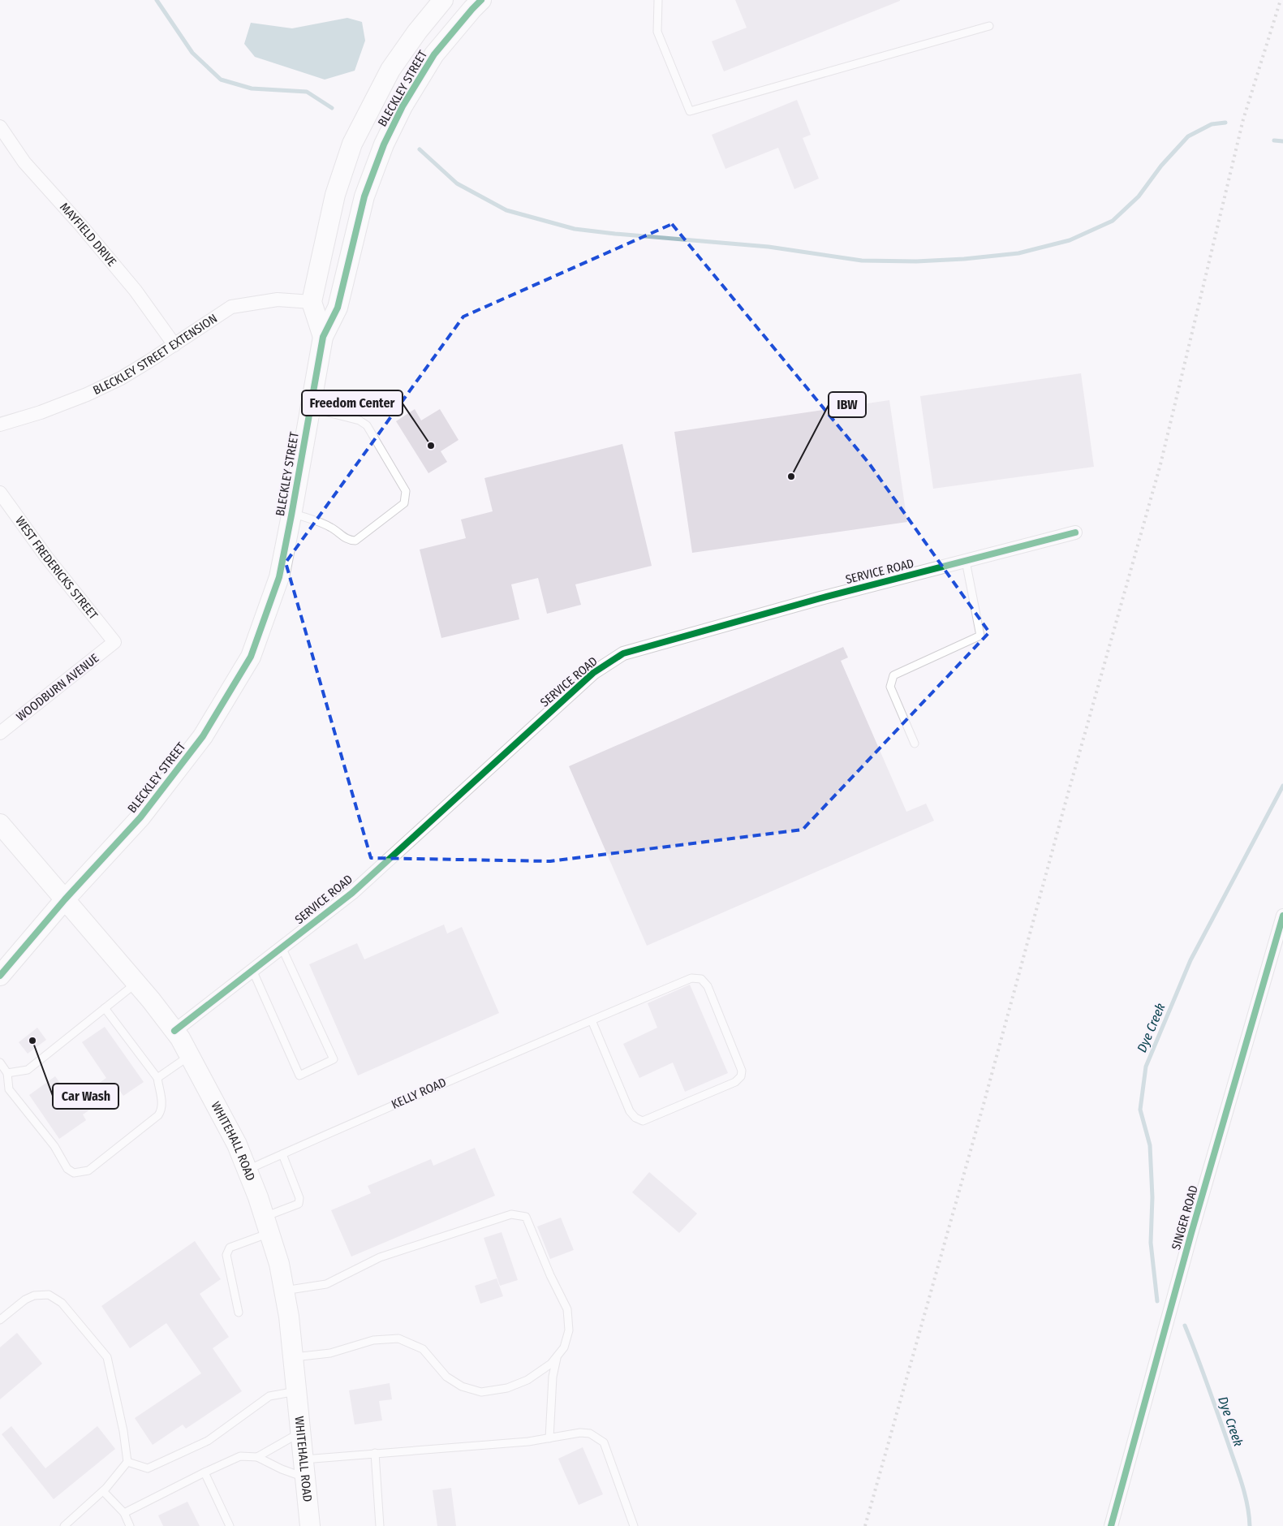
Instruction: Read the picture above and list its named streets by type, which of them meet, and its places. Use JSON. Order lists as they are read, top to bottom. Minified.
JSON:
{"streets":{"street":["BLECKLEY STREET","MAYFIELD DRIVE","BLECKLEY STREET EXTENSION","WEST FREDERICKS STREET","SERVICE ROAD","WOODBURN AVENUE","WHITEHALL ROAD","SINGER ROAD"],"lane":["KELLY ROAD"]},"crossings":[["BLECKLEY STREET","BLECKLEY STREET EXTENSION"],["BLECKLEY STREET","WHITEHALL ROAD"],["MAYFIELD DRIVE","BLECKLEY STREET EXTENSION"],["WEST FREDERICKS STREET","WOODBURN AVENUE"],["SERVICE ROAD","WHITEHALL ROAD"],["KELLY ROAD","WHITEHALL ROAD"]],"water":["Dye Creek"],"places":["Freedom Center","IBW","Car Wash"]}
